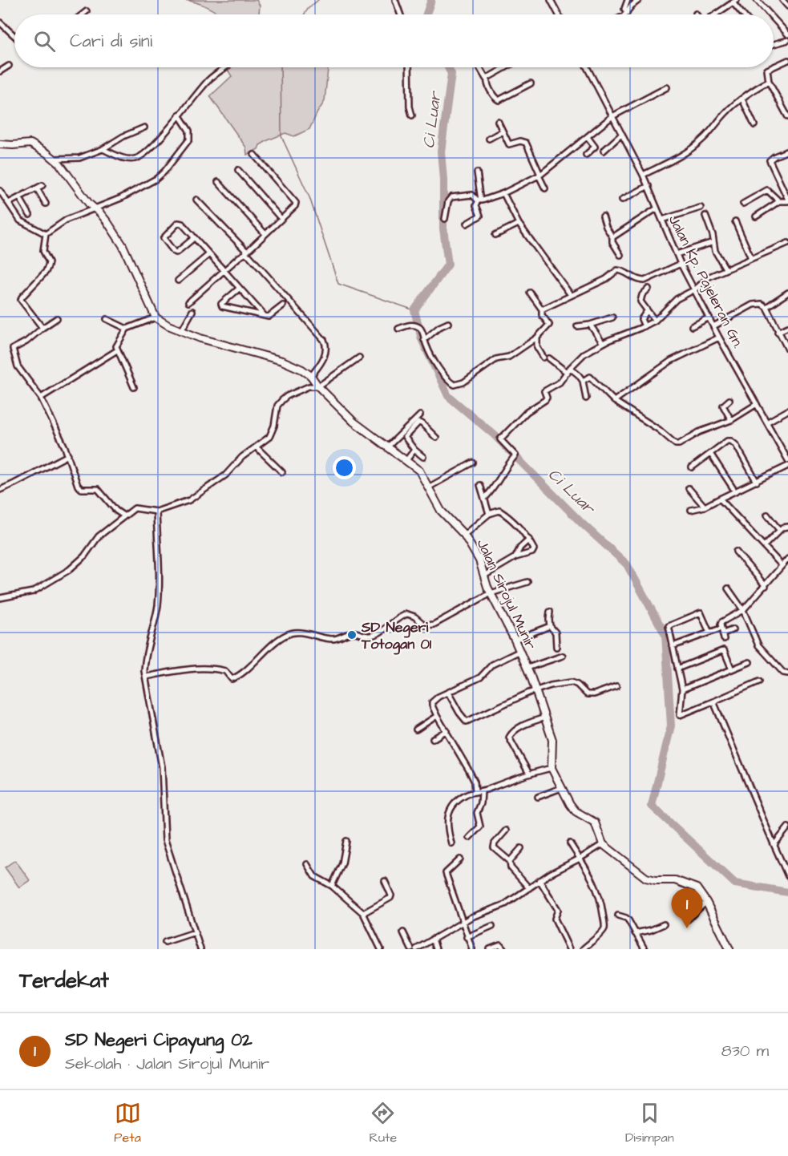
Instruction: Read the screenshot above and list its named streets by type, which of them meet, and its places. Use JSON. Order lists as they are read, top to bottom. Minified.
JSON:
{"streets":{"street":["Jalan Kp. Pajeleran Gn.","Jalan Sirojul Munir"]},"water":["Ci Luar"],"places":["SD Negeri Totogan 01"],"page":{"search":"Cari di sini","pins":"1","heading":"Terdekat","list":[{"mark":"1","name":"SD Negeri Cipayung 02","note":"Sekolah · Jalan Sirojul Munir","value":"830 m"}],"nav":["Peta","Rute","Disimpan"]}}
